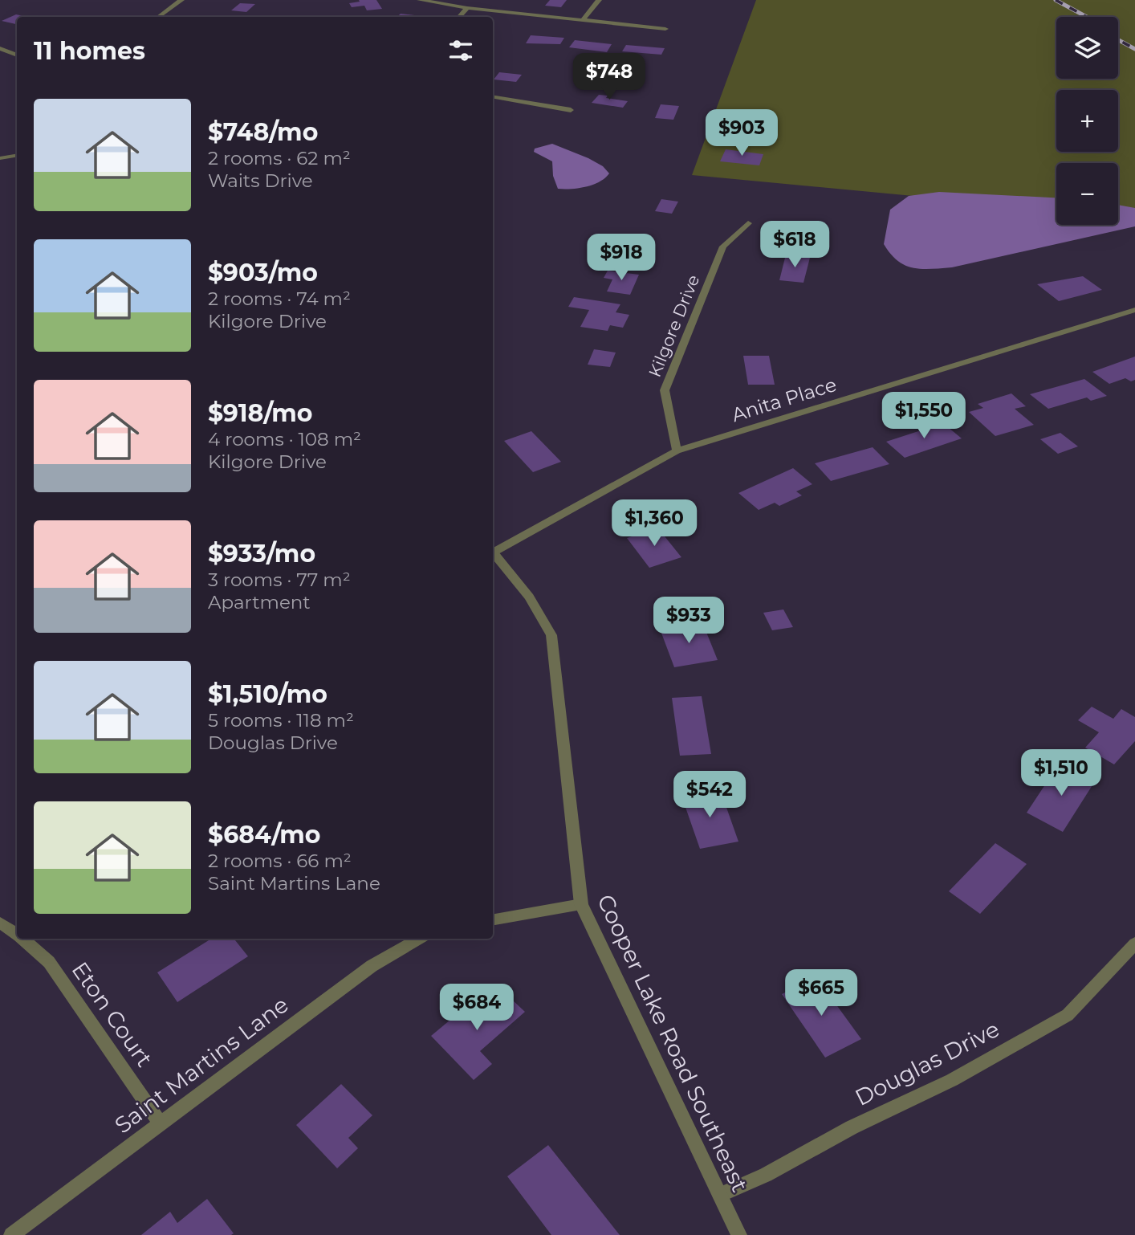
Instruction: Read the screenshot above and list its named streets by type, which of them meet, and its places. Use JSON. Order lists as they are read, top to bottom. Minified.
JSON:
{"streets":{"street":["Kilgore Drive","Anita Place","Eton Court","Cooper Lake Road Southeast","Douglas Drive","Saint Martins Lane"]},"crossings":[["Kilgore Drive","Anita Place"],["Eton Court","Saint Martins Lane"],["Cooper Lake Road Southeast","Douglas Drive"]],"page":{"map_buttons":["+","−"],"heading":"11 homes","price":["$748","$903","$618","$918","$1,550","$1,360","$933","$1,510","$542","$665","$684"],"list":[{"name":"$748/mo","note":"2 rooms · 62 m² · Waits Drive"},{"name":"$903/mo","note":"2 rooms · 74 m² · Kilgore Drive"},{"name":"$918/mo","note":"4 rooms · 108 m² · Kilgore Drive"},{"name":"$933/mo","note":"3 rooms · 77 m² · Apartment"},{"name":"$1,510/mo","note":"5 rooms · 118 m² · Douglas Drive"},{"name":"$684/mo","note":"2 rooms · 66 m² · Saint Martins Lane"}]}}
